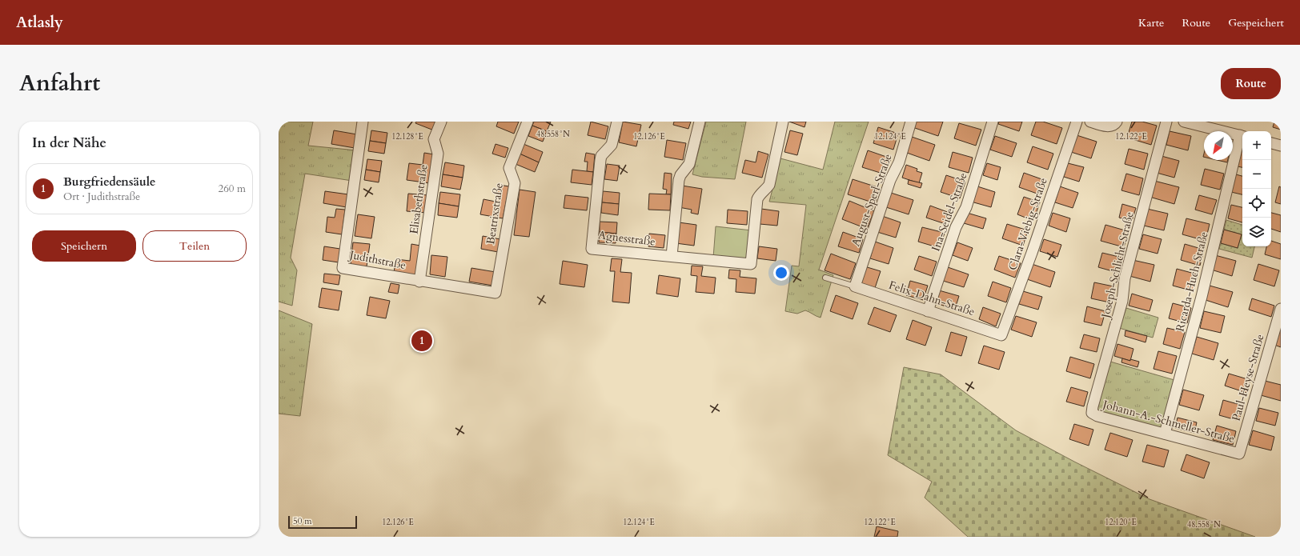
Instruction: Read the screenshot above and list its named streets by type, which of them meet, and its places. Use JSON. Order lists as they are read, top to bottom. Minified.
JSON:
{"streets":{"street":["Elisabethstraße","August-Sperl-Straße","Ina-Seidel-Straße","Beatrixstraße","Clara-Viebig-Straße","Agnesstraße","Judithstraße","Joseph-Schlicht-Straße","Ricarda-Huch-Straße","Felix-Dahn-Straße","Paul-Heyse-Straße","Johann-A.-Schmeller-Straße"]},"crossings":[["Elisabethstraße","Judithstraße"],["August-Sperl-Straße","Felix-Dahn-Straße"],["Ina-Seidel-Straße","Felix-Dahn-Straße"],["Beatrixstraße","Judithstraße"],["Clara-Viebig-Straße","Felix-Dahn-Straße"],["Joseph-Schlicht-Straße","Johann-A.-Schmeller-Straße"],["Ricarda-Huch-Straße","Johann-A.-Schmeller-Straße"],["Paul-Heyse-Straße","Johann-A.-Schmeller-Straße"]],"scale_bar":"50 m","north":"bottom left","page":{"header":"Atlasly","nav":["Karte","Route","Gespeichert"],"title":"Anfahrt","buttons":["Route",["Speichern","Teilen"]],"heading":"In der Nähe","map_buttons":["+","−"],"list":[{"mark":"1","name":"Burgfriedensäule","note":"Ort · Judithstraße","value":"260 m"}],"pins":"1","scale":"50 m"},"coordinates":["48.558°N","12.128°E","12.126°E","12.124°E","12.122°E","12.120°E"]}
